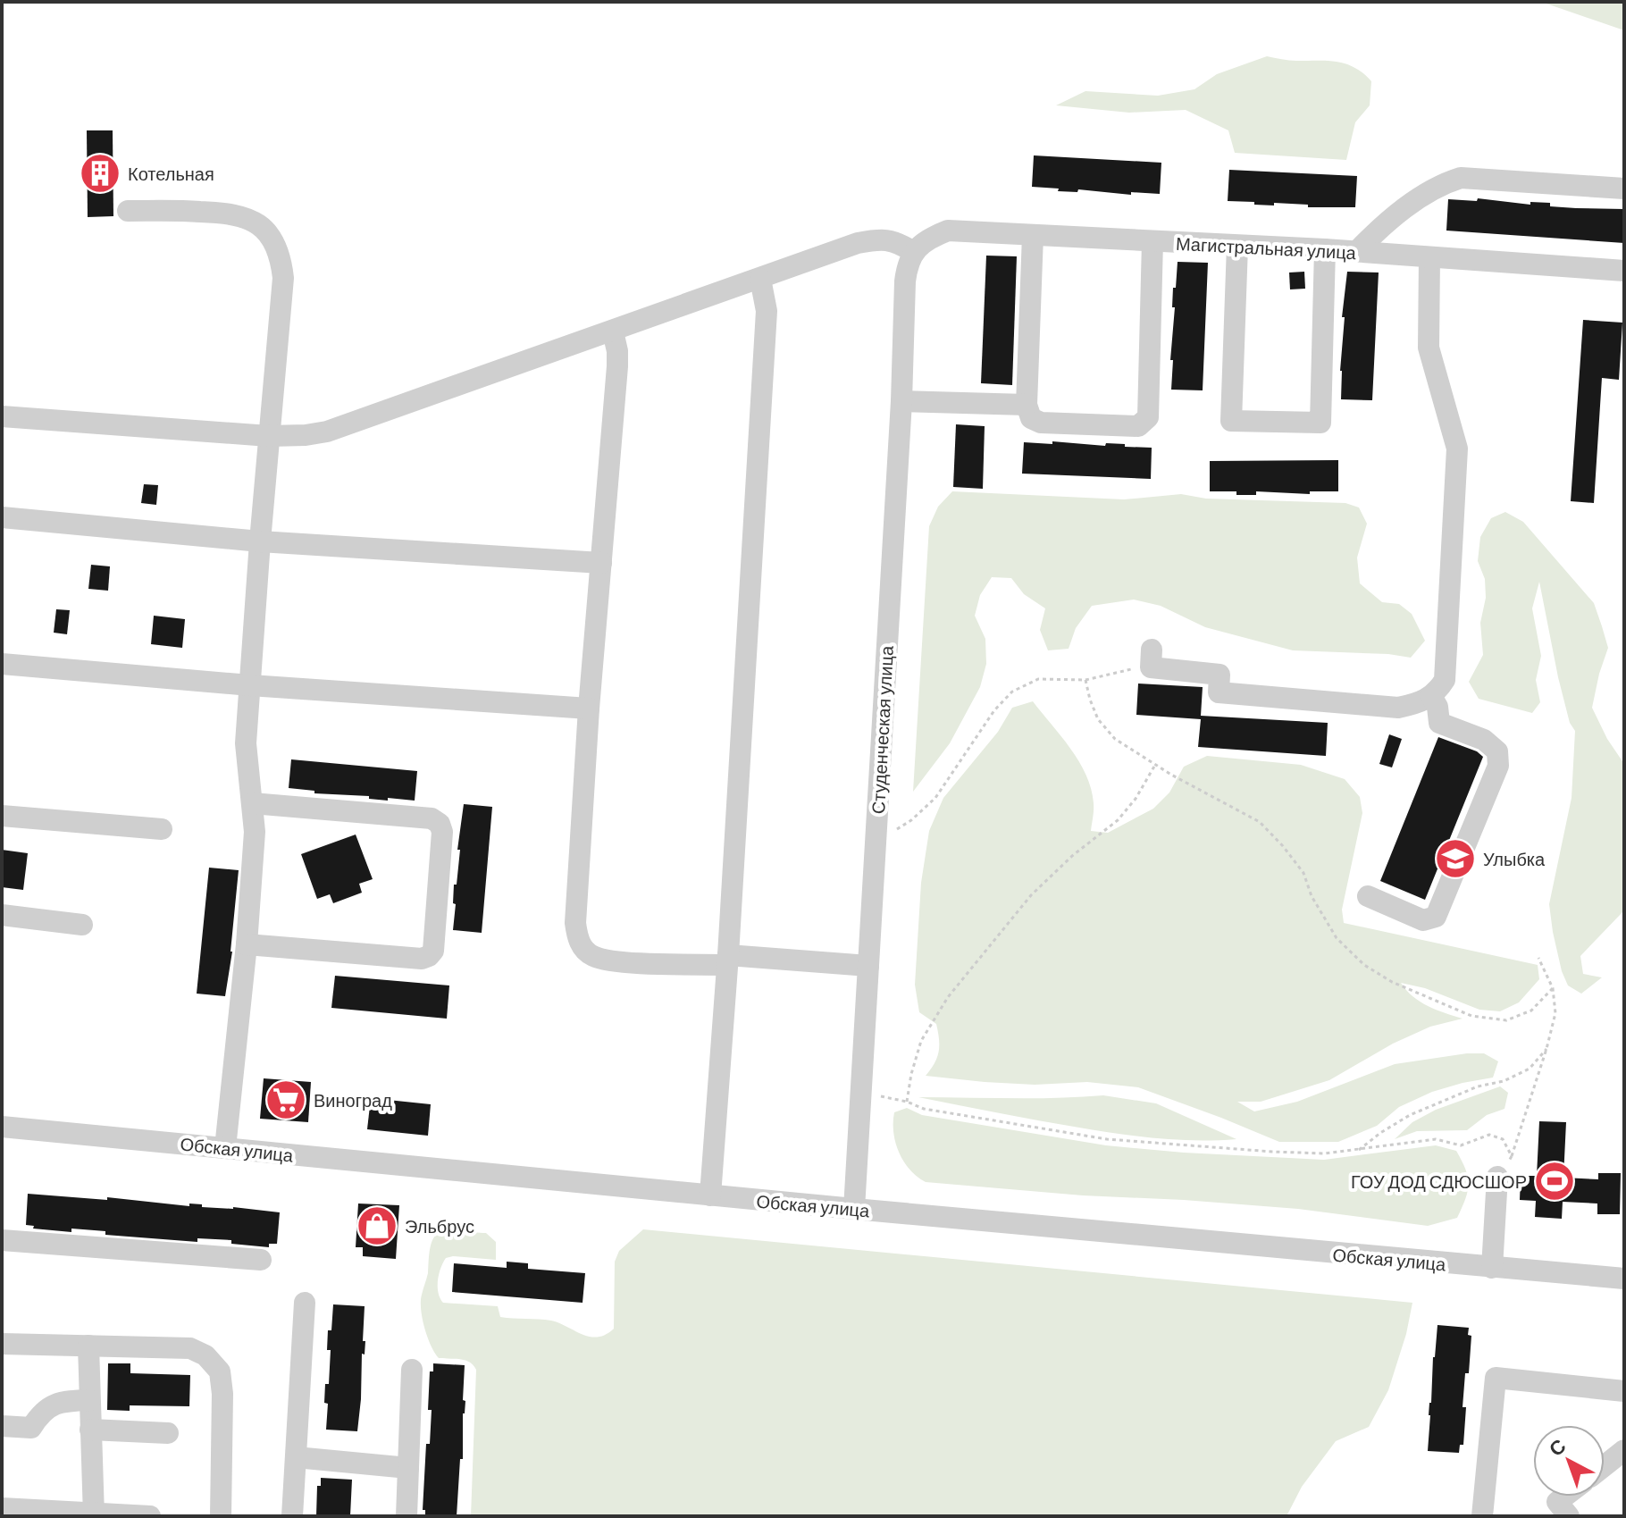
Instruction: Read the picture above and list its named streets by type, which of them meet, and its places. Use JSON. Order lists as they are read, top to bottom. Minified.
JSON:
{"streets":{"street":["Магистральная улица","Студенческая улица","Обская улица"]},"crossings":[["Магистральная улица","Студенческая улица"],["Студенческая улица","Обская улица"]],"places":{"building":["Котельная"],"school or university":["Улыбка"],"supermarket":["Виноград"],"sports":["ГОУ ДОД СДЮСШОР"],"shop":["Эльбрус"]},"north":"top left"}
